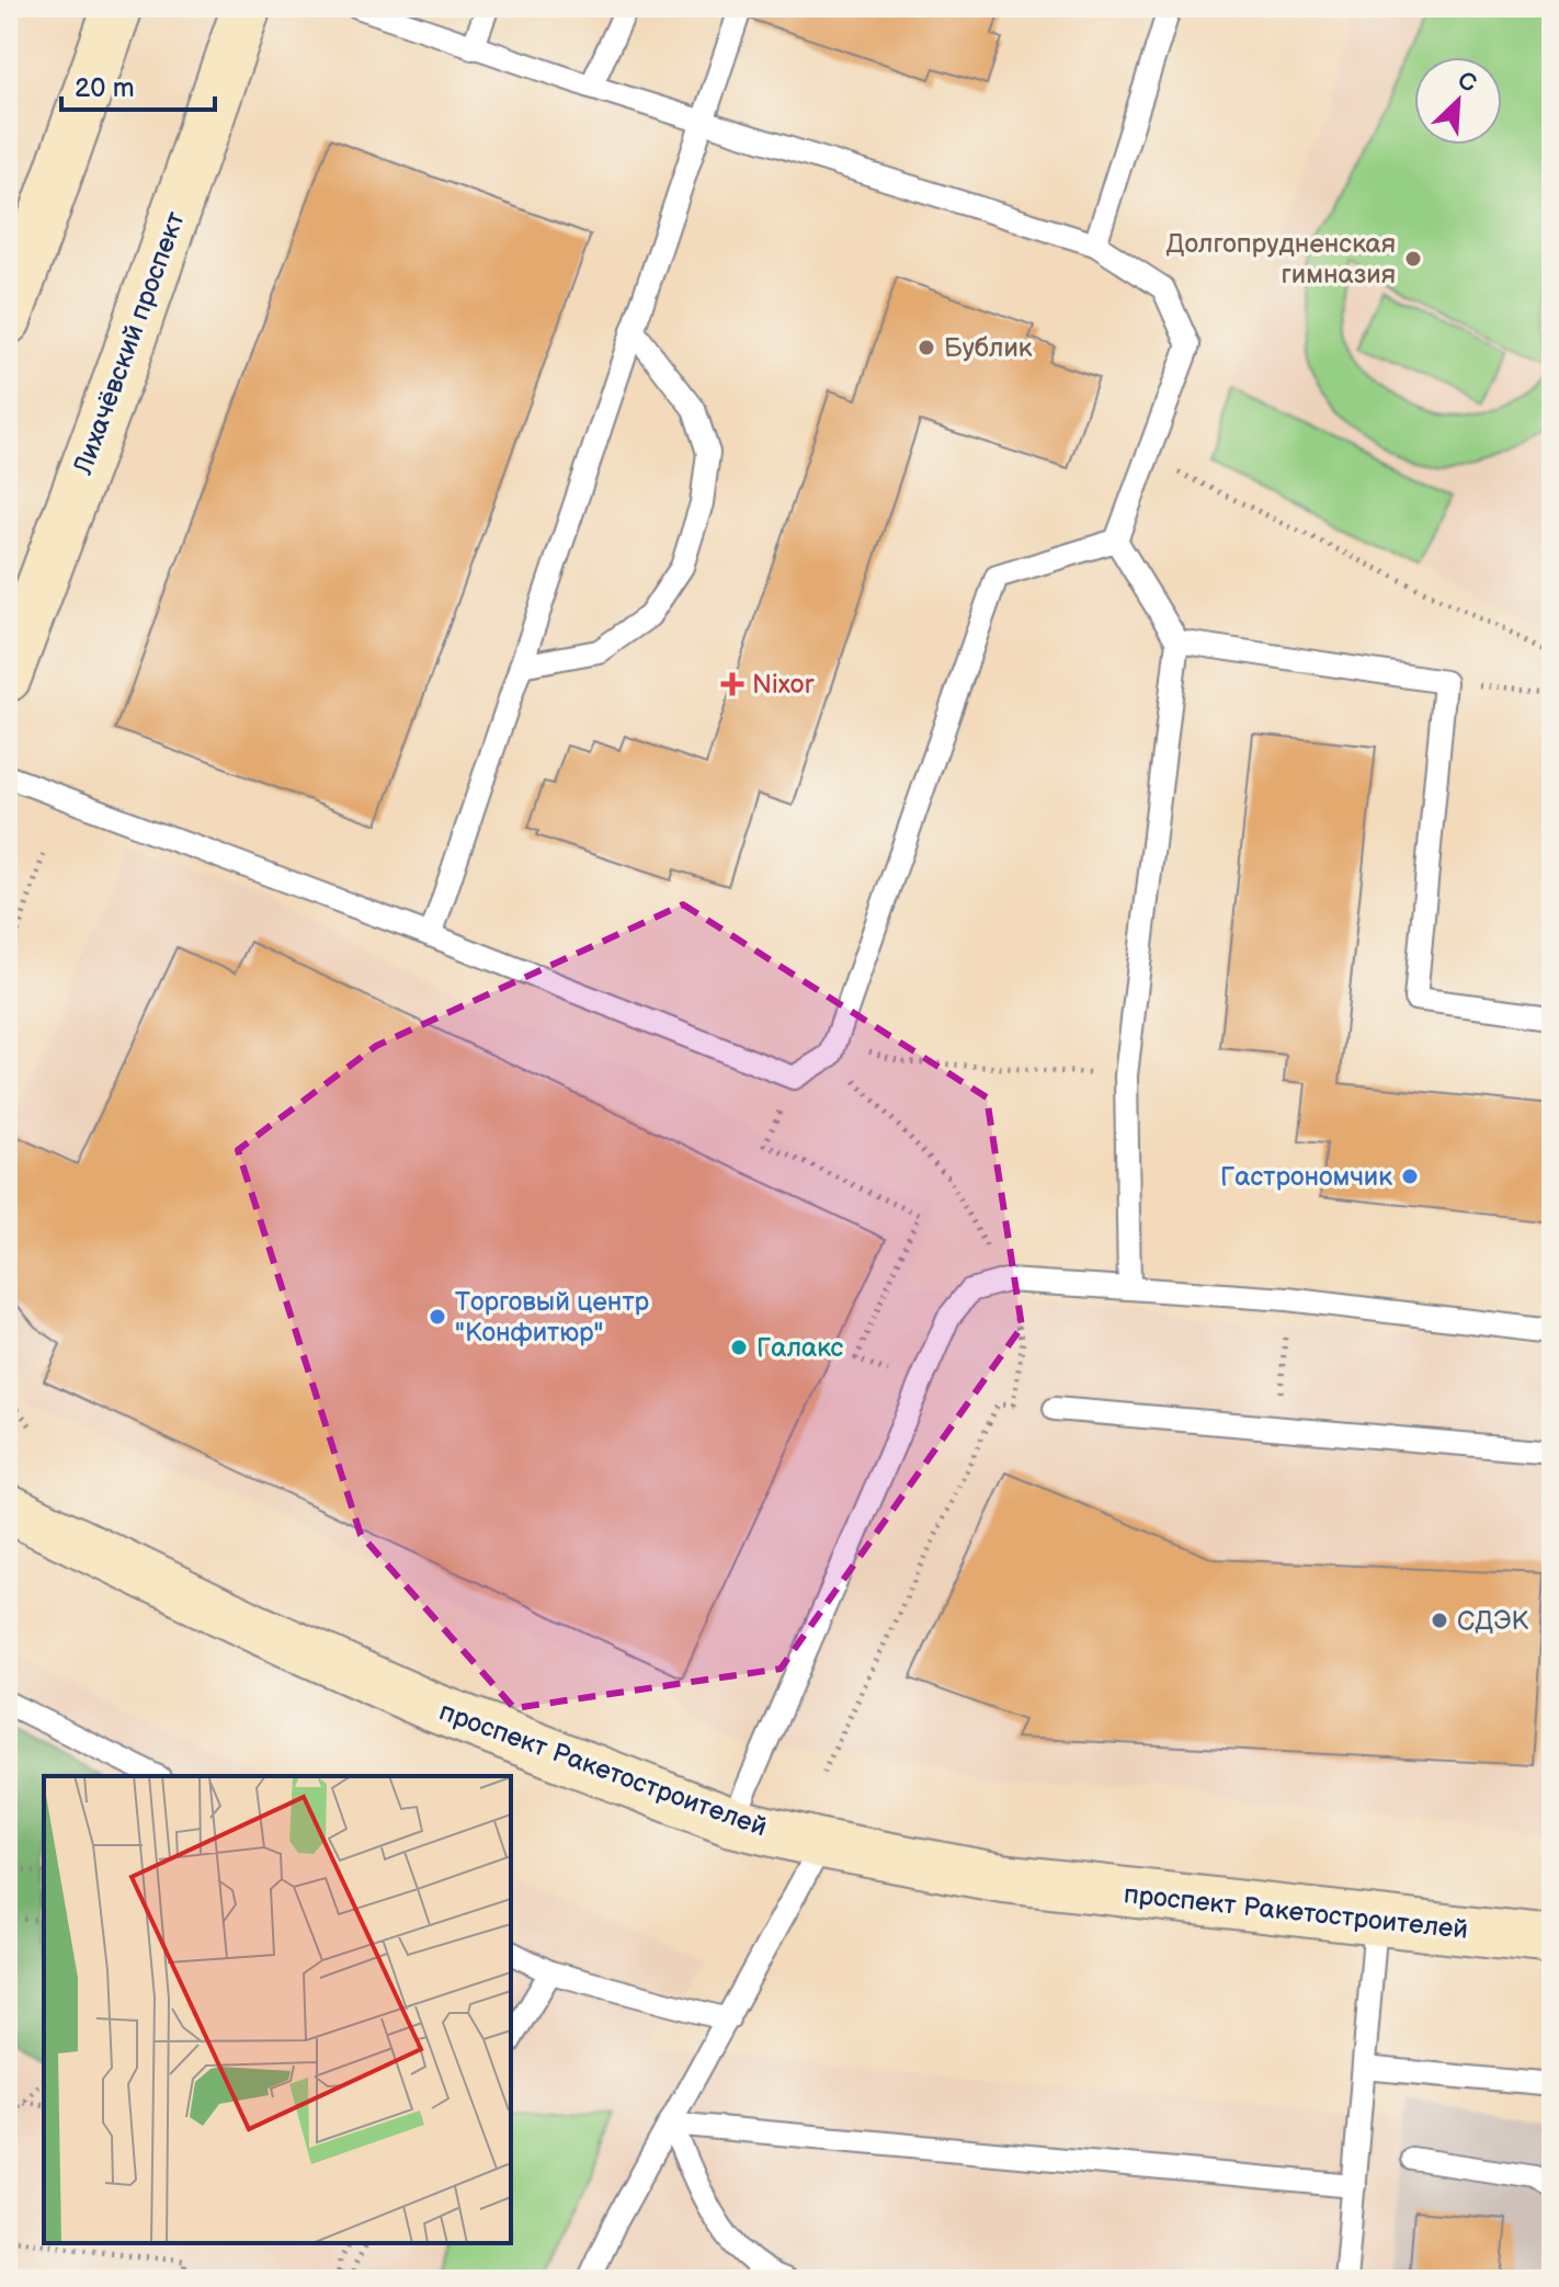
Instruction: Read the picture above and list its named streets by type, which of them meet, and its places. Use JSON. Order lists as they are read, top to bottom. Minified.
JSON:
{"streets":{"main road":["Лихачёвский проспект","проспект Ракетостроителей"]},"places":{"other":["Долгопрудненская гимназия","Бублик","Гастрономчик","Торговый центр \"Конфитюр\"","Галакс","СДЭК"],"health":["Nixor"]},"scale_bar":"20 m","north":"top right"}
